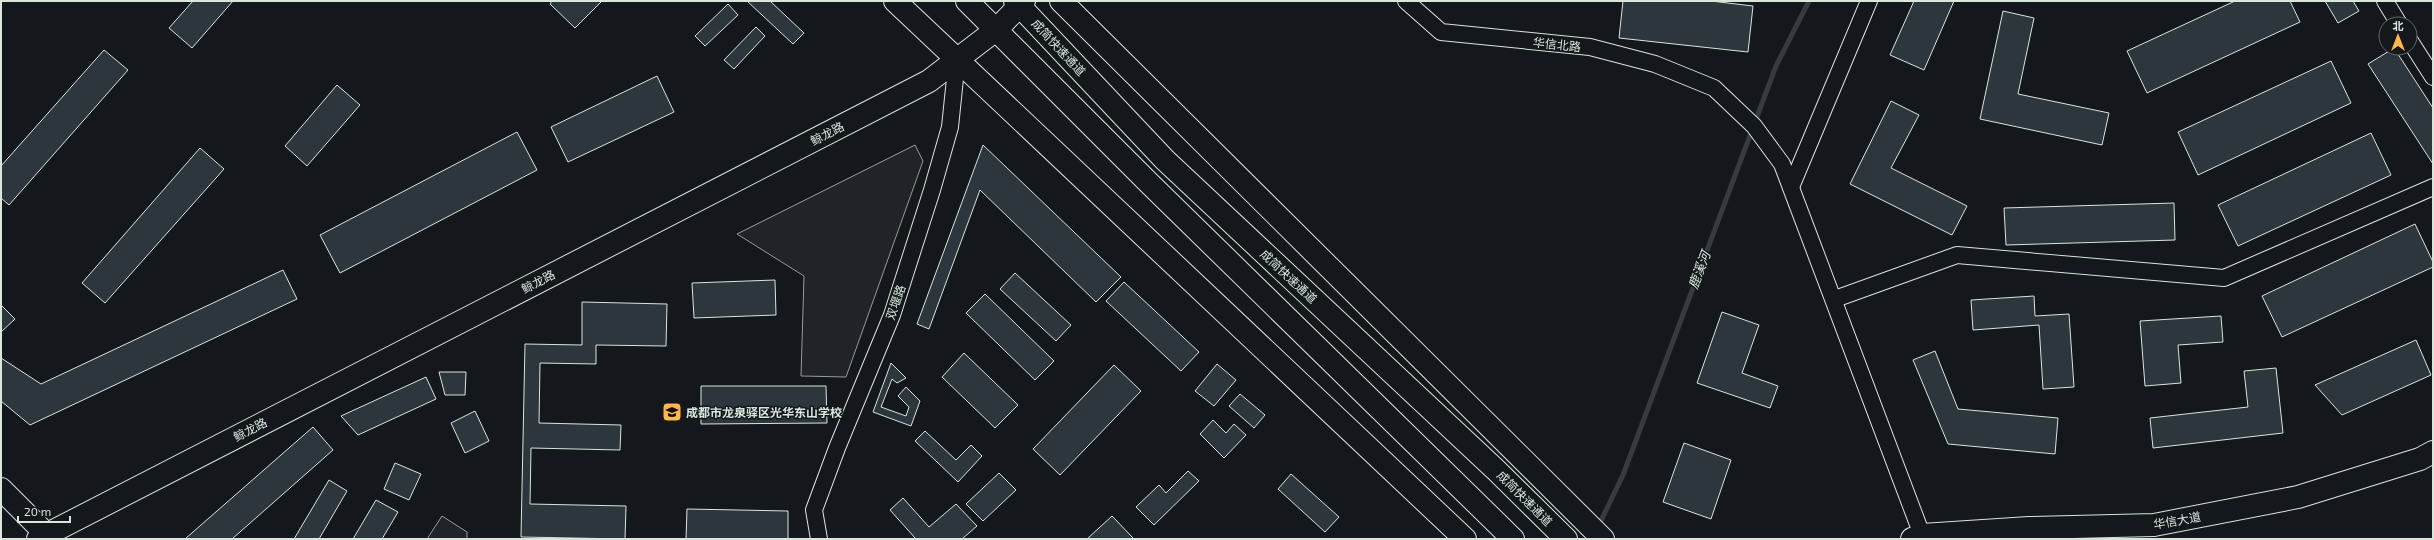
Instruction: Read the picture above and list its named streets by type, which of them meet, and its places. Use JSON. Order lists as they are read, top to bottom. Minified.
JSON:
{"streets":{"main road":["成简快速通道","鲸龙路","华信大道"],"street":["华信北路","双堰路"]},"crossings":[["成简快速通道","鲸龙路"],["鲸龙路","双堰路"]],"water":["鹿溪河"],"places":{"school or university":["成都市龙泉驿区光华东山学校"]},"scale_bar":"20 m","north":"top"}
